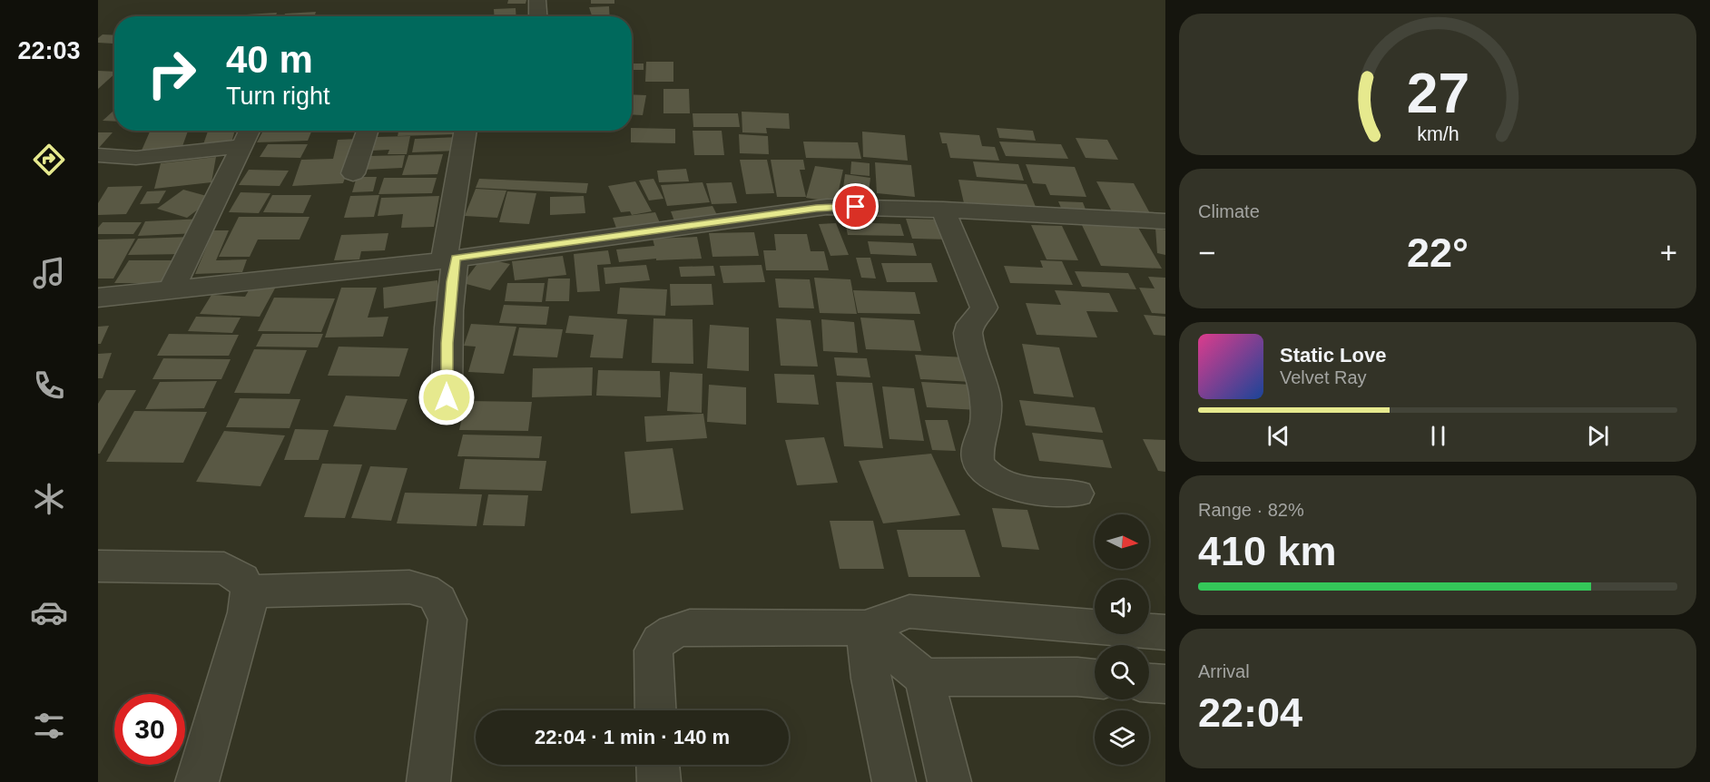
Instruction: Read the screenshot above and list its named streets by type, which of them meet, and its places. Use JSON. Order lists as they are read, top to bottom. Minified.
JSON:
{"north":"right","page":{"tabs":"22:03","turn":["40 m","Turn right"],"tile":["Climate",["Range · 82%","410 km"],["Arrival","22:04"]],"heat":["−","22°","+"],"song":["Static Love","Velvet Ray"],"limit":"30","trip":"22:04 · 1 min · 140 m","gauge":["27","km/h"]}}
